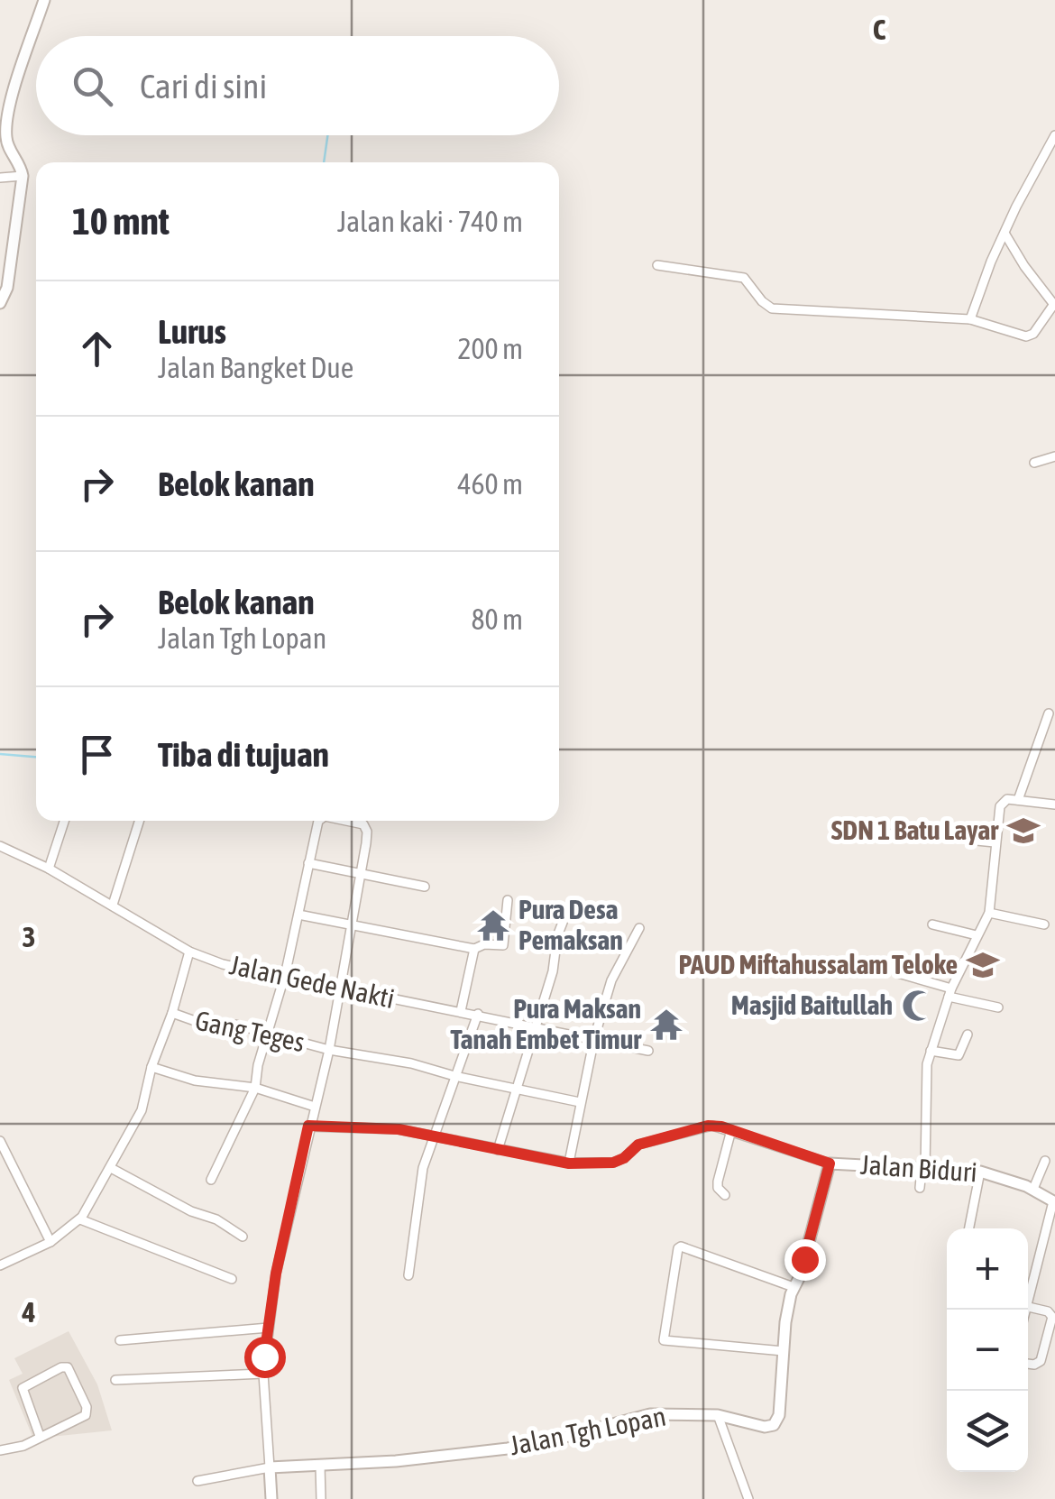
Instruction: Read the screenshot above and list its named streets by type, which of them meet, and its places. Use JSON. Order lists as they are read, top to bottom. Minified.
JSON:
{"streets":{"street":["Jalan Gede Nakti","Gang Teges","Jalan Biduri","Jalan Tgh Lopan"]},"crossings":[["Jalan Biduri","Jalan Tgh Lopan"]],"places":{"school or university":["SDN 1 Batu Layar","PAUD Miftahussalam Teloke"],"temple":["Pura Desa Pemaksan","Pura Maksan Tanah Embet Timur"],"mosque":["Masjid Baitullah"]},"page":{"search":"Cari di sini","heading":["10 mnt","Jalan kaki · 740 m"],"list":[["Lurus","Jalan Bangket Due","200 m"],["Belok kanan","460 m"],["Belok kanan","Jalan Tgh Lopan","80 m"],"Tiba di tujuan"],"map_buttons":["+","−"]},"grid":{"columns":["C"],"rows":["3","4"]}}
